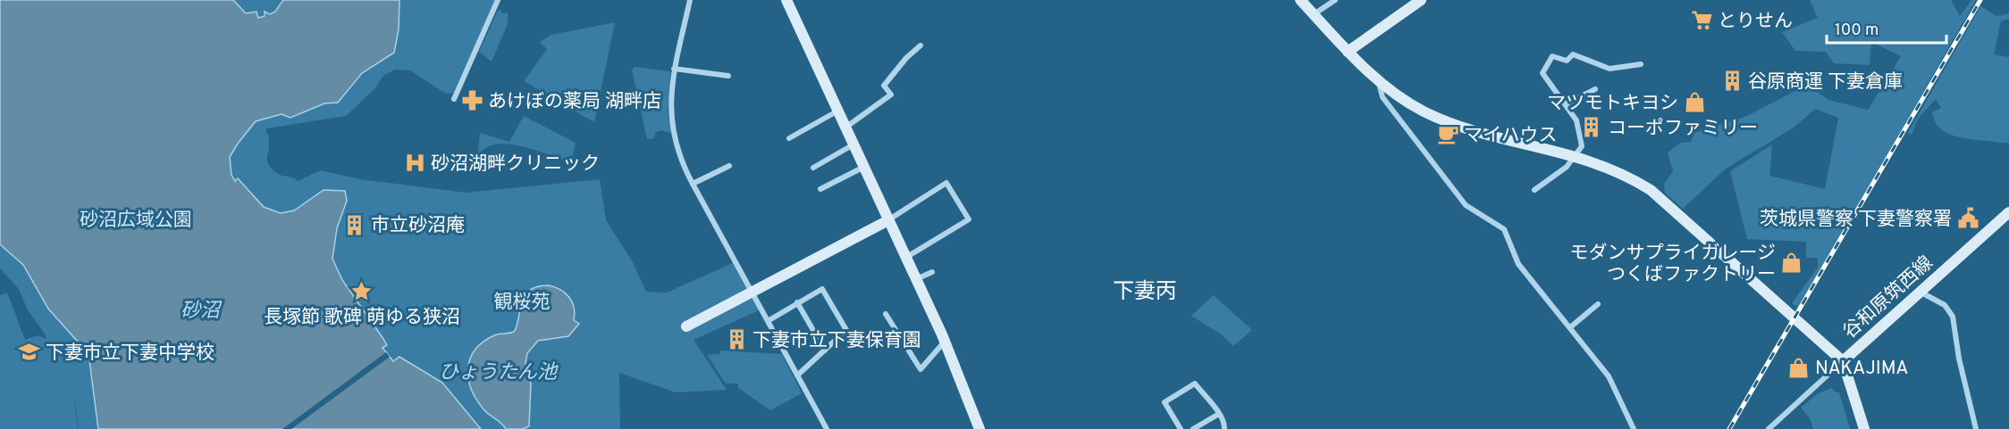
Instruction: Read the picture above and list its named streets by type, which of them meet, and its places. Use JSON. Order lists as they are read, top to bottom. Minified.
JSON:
{"streets":{"street":["谷和原筑西線"]},"districts":["下妻丙"],"water":["砂沼","ひょうたん池"],"parks":["砂沼広域公園","観桜苑"],"places":{"supermarket":["とりせん"],"building":["谷原商運 下妻倉庫","コーポファミリー","市立砂沼庵","下妻市立下妻保育園"],"pharmacy":["あけぼの薬局 湖畔店"],"shop":["マツモトキヨシ","モダンサプライガレージ つくばファクトリー","NAKAJIMA"],"cafe":["マイハウス"],"hospital":["砂沼湖畔クリニック"],"public building":["茨城県警察 下妻警察署"],"place":["長塚節 歌碑 萌ゆる狭沼"],"school or university":["下妻市立下妻中学校"]},"scale_bar":"100 m"}
